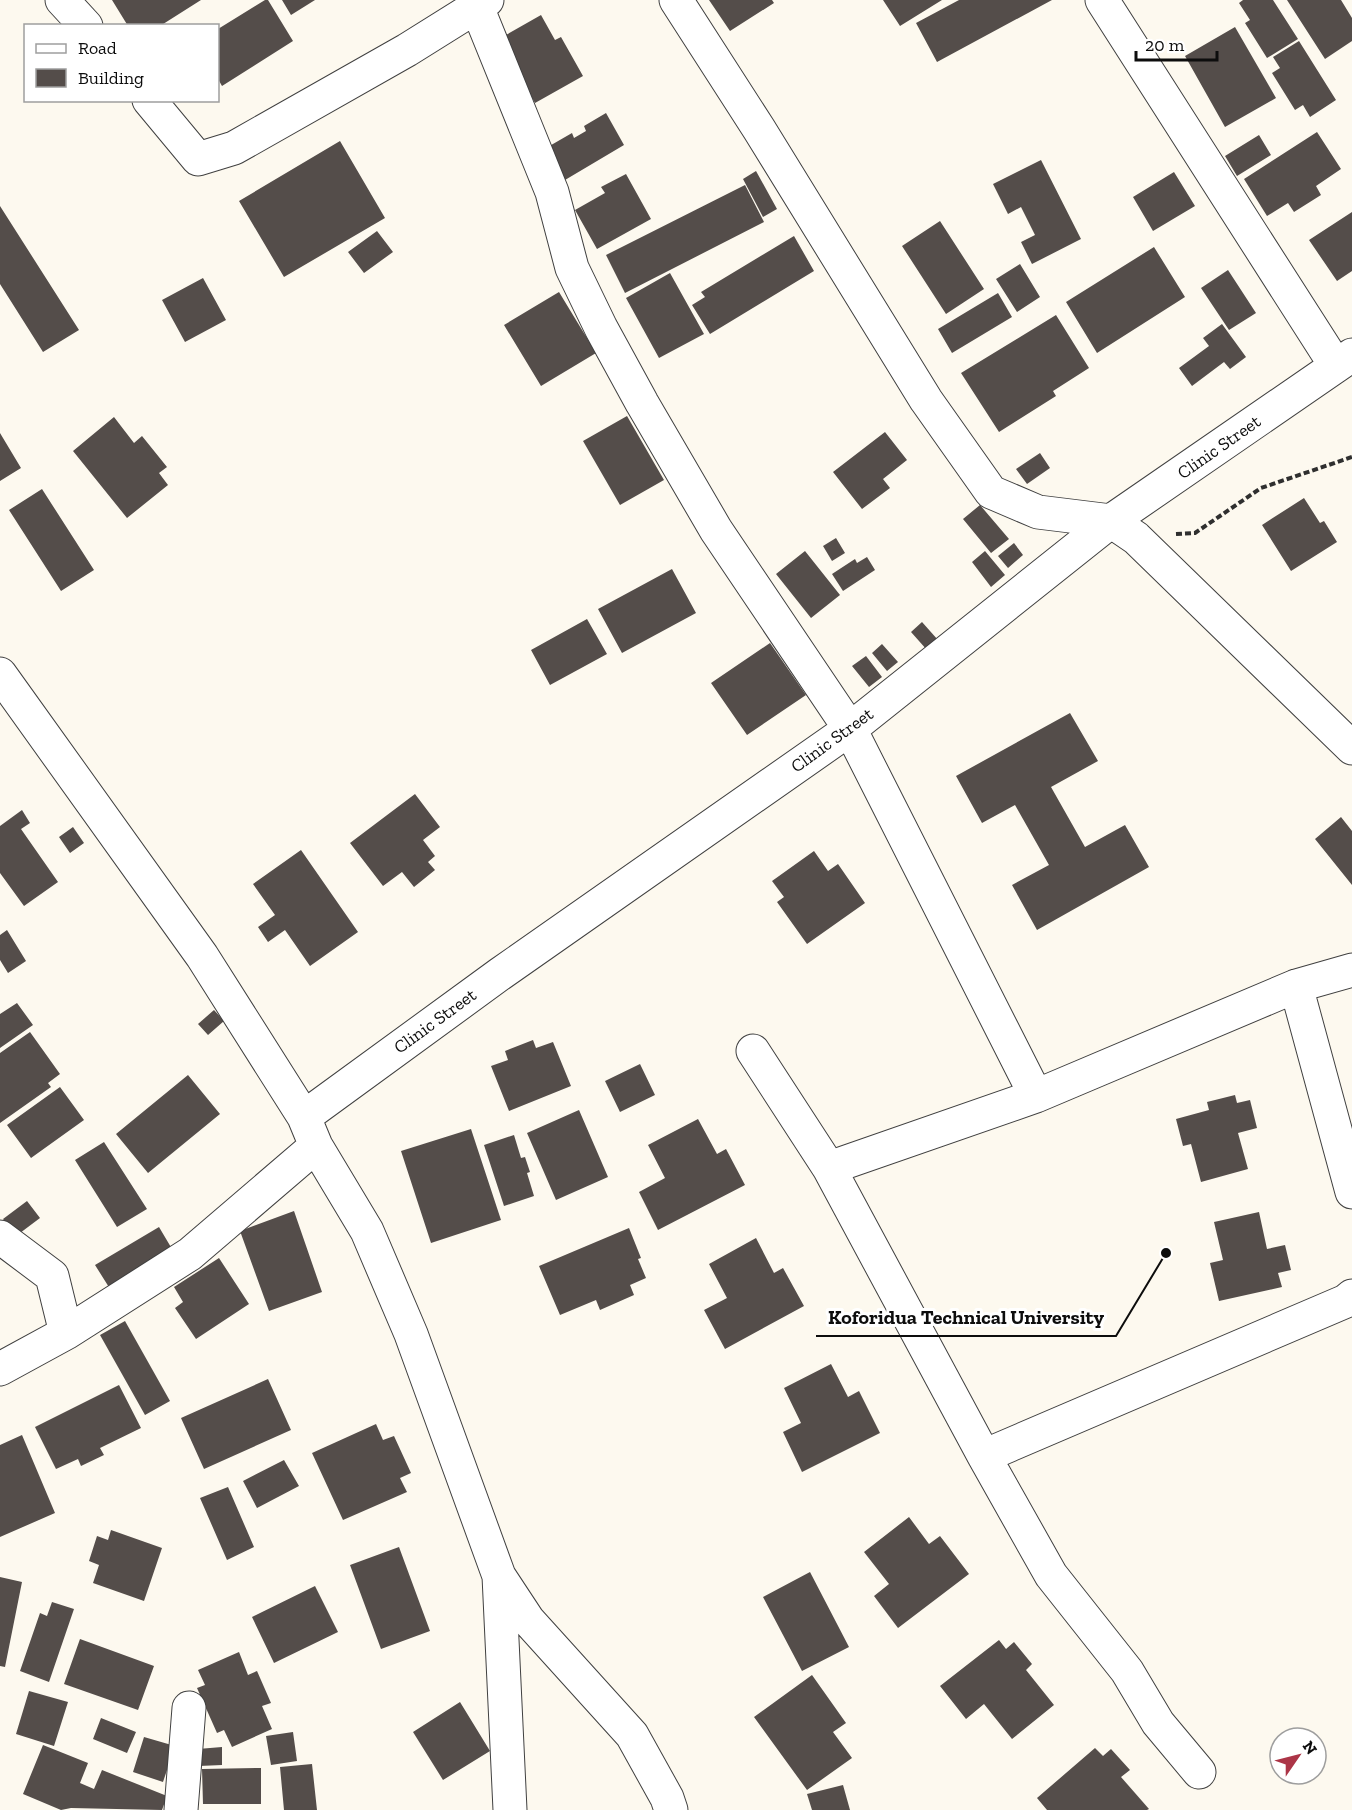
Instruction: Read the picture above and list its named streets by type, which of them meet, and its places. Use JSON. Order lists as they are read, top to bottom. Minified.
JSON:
{"streets":{"street":["Clinic Street"]},"places":["Koforidua Technical University"],"legend":["Road","Building"],"scale_bar":"20 m","north":"top right"}
